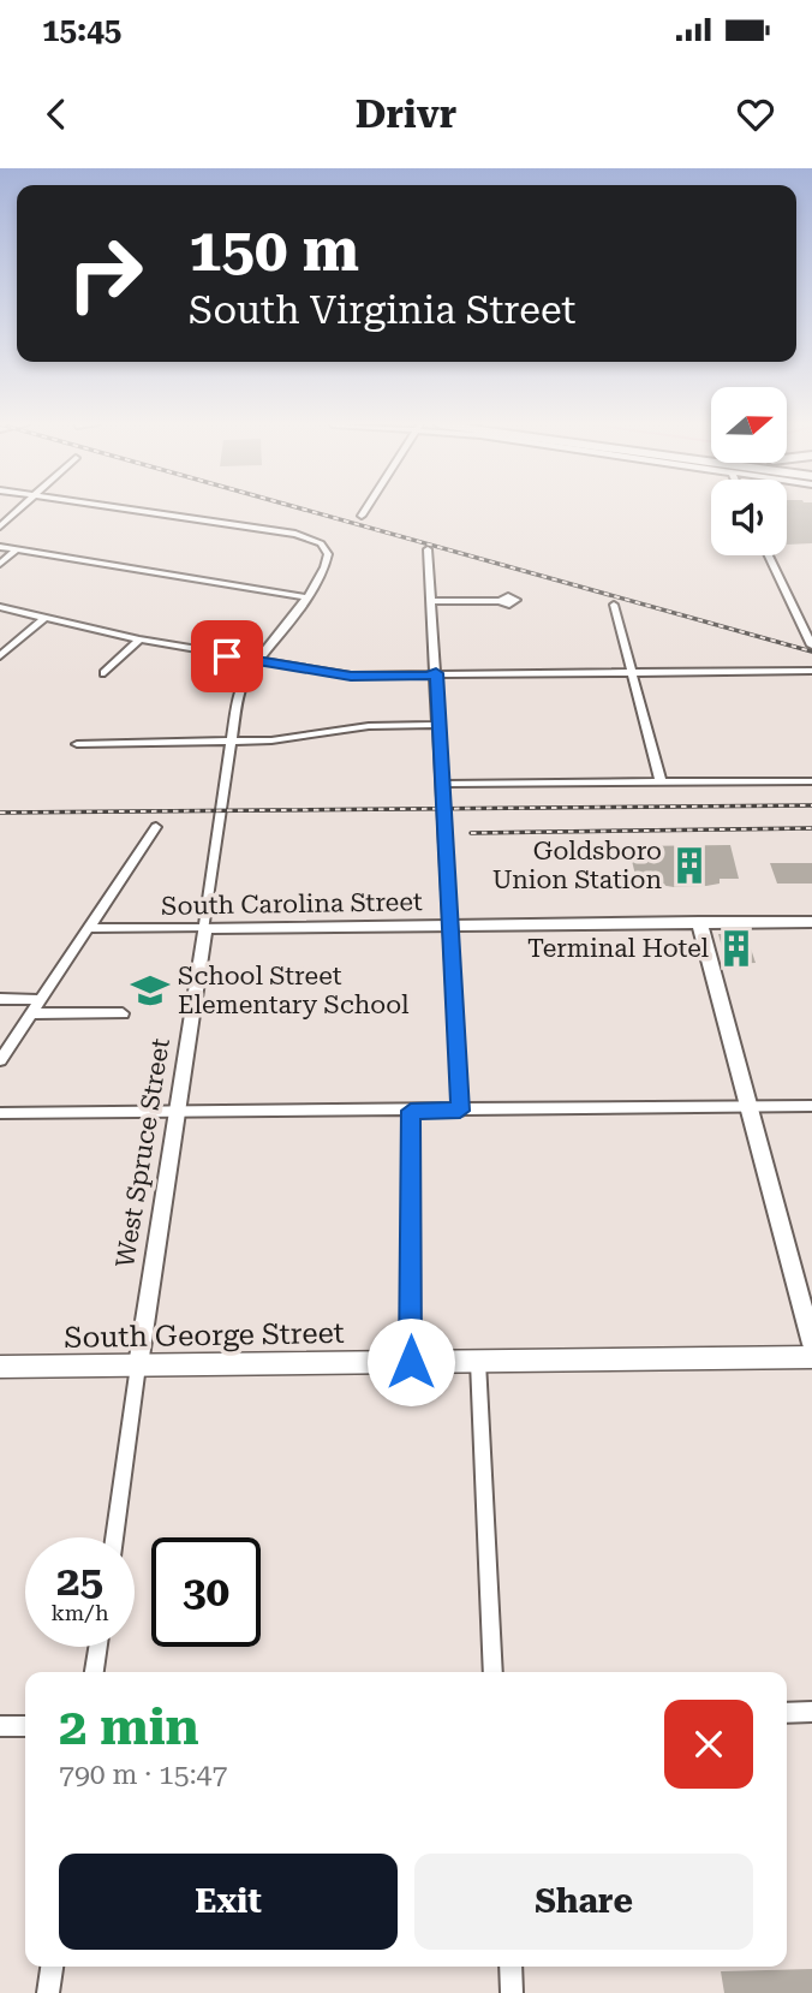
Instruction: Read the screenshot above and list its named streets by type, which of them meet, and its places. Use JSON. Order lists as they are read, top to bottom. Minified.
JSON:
{"streets":{"main road":["South George Street"],"street":["South Carolina Street","West Spruce Street"]},"crossings":[["South Carolina Street","West Spruce Street"],["West Spruce Street","South George Street"]],"places":{"building":["Goldsboro Union Station","Terminal Hotel"],"school or university":["School Street Elementary School"]},"north":"right","page":{"status":"15:45","header":"Drivr","turn":["150 m","South Virginia Street"],"speed":"25 km/h","limit":"30","heading":["2 min","790 m · 15:47"],"buttons":["Exit","Share"]}}
